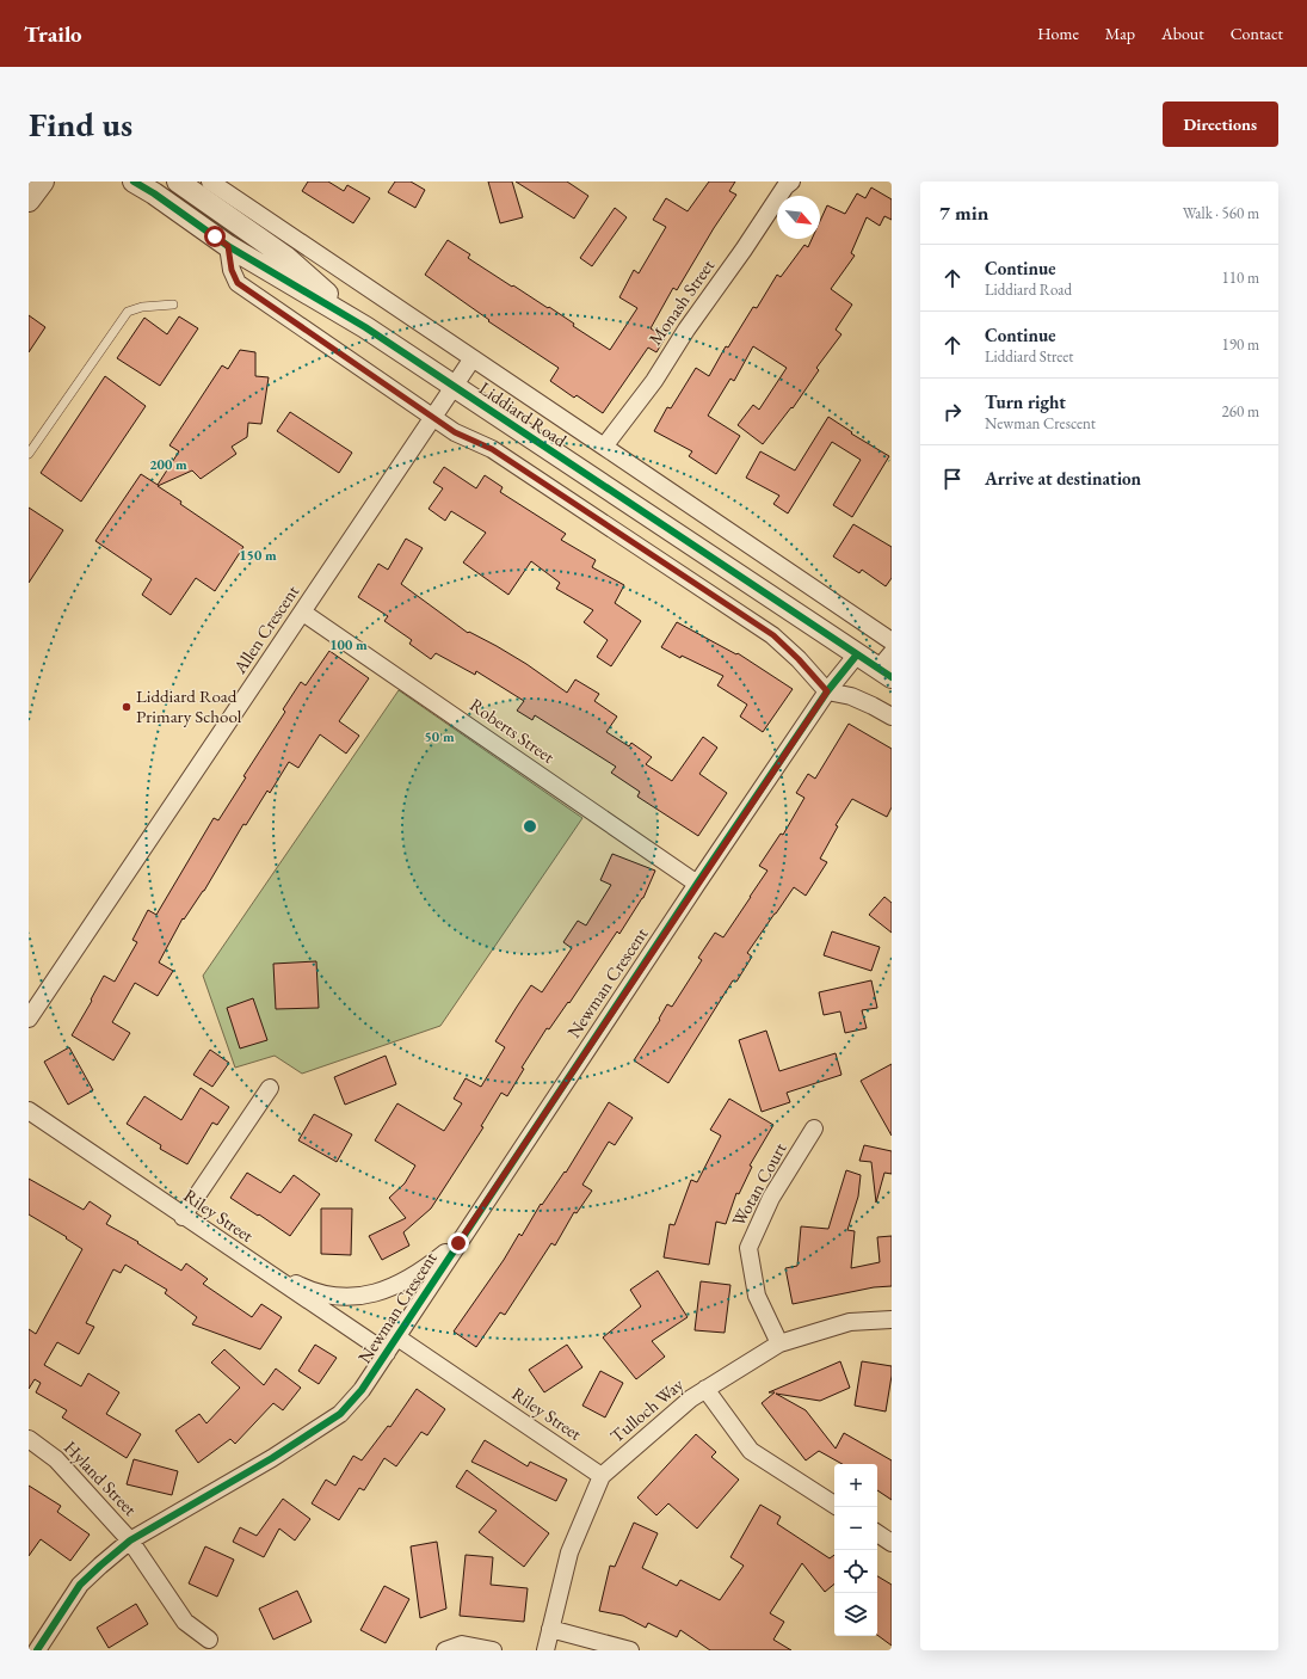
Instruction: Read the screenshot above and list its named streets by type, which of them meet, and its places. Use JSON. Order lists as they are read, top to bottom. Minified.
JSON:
{"streets":{"street":["Monash Street","Liddiard Road","Allen Crescent","Roberts Street","Newman Crescent","Wotan Court","Riley Street","Tulloch Way","Hyland Street"]},"crossings":[["Monash Street","Liddiard Road"],["Liddiard Road","Allen Crescent"],["Liddiard Road","Newman Crescent"],["Allen Crescent","Roberts Street"],["Roberts Street","Newman Crescent"],["Newman Crescent","Riley Street"],["Newman Crescent","Hyland Street"],["Wotan Court","Tulloch Way"],["Riley Street","Tulloch Way"]],"places":["Liddiard Road Primary School"],"north":"bottom right","page":{"header":"Trailo","nav":["Home","Map","About","Contact"],"buttons":"Directions","title":"Find us","heading":["7 min","Walk · 560 m"],"list":[["Continue","Liddiard Road","110 m"],["Continue","Liddiard Street","190 m"],["Turn right","Newman Crescent","260 m"],"Arrive at destination"],"map_buttons":["+","−"]},"rings":["200 m","150 m","100 m","50 m"]}
